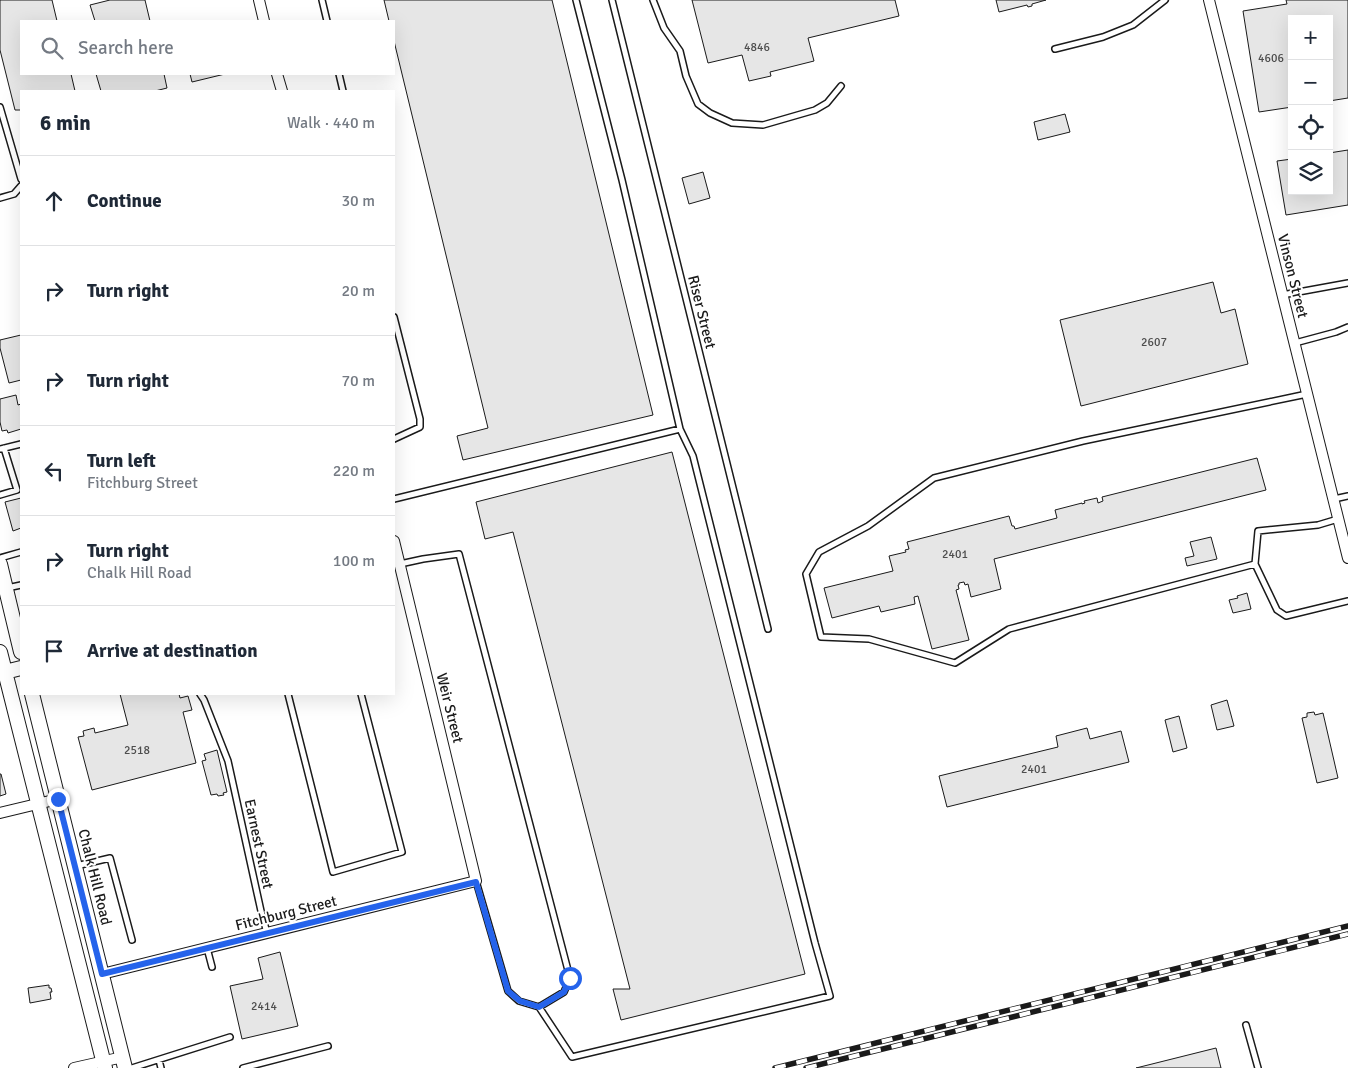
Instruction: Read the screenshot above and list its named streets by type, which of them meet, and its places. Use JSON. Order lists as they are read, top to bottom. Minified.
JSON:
{"streets":{"street":["Vinson Street","Weir Street","Chalk Hill Road","Fitchburg Street"],"lane":["Riser Street","Earnest Street"]},"crossings":[["Weir Street","Fitchburg Street"],["Earnest Street","Fitchburg Street"],["Chalk Hill Road","Fitchburg Street"]],"house_numbers":["4846","4606","2607","2401","2518","2401","2414"],"page":{"map_buttons":["+","−"],"search":"Search here","heading":["6 min","Walk · 440 m"],"list":[["Continue","30 m"],["Turn right","20 m"],["Turn right","70 m"],["Turn left","Fitchburg Street","220 m"],["Turn right","Chalk Hill Road","100 m"],"Arrive at destination"]}}
